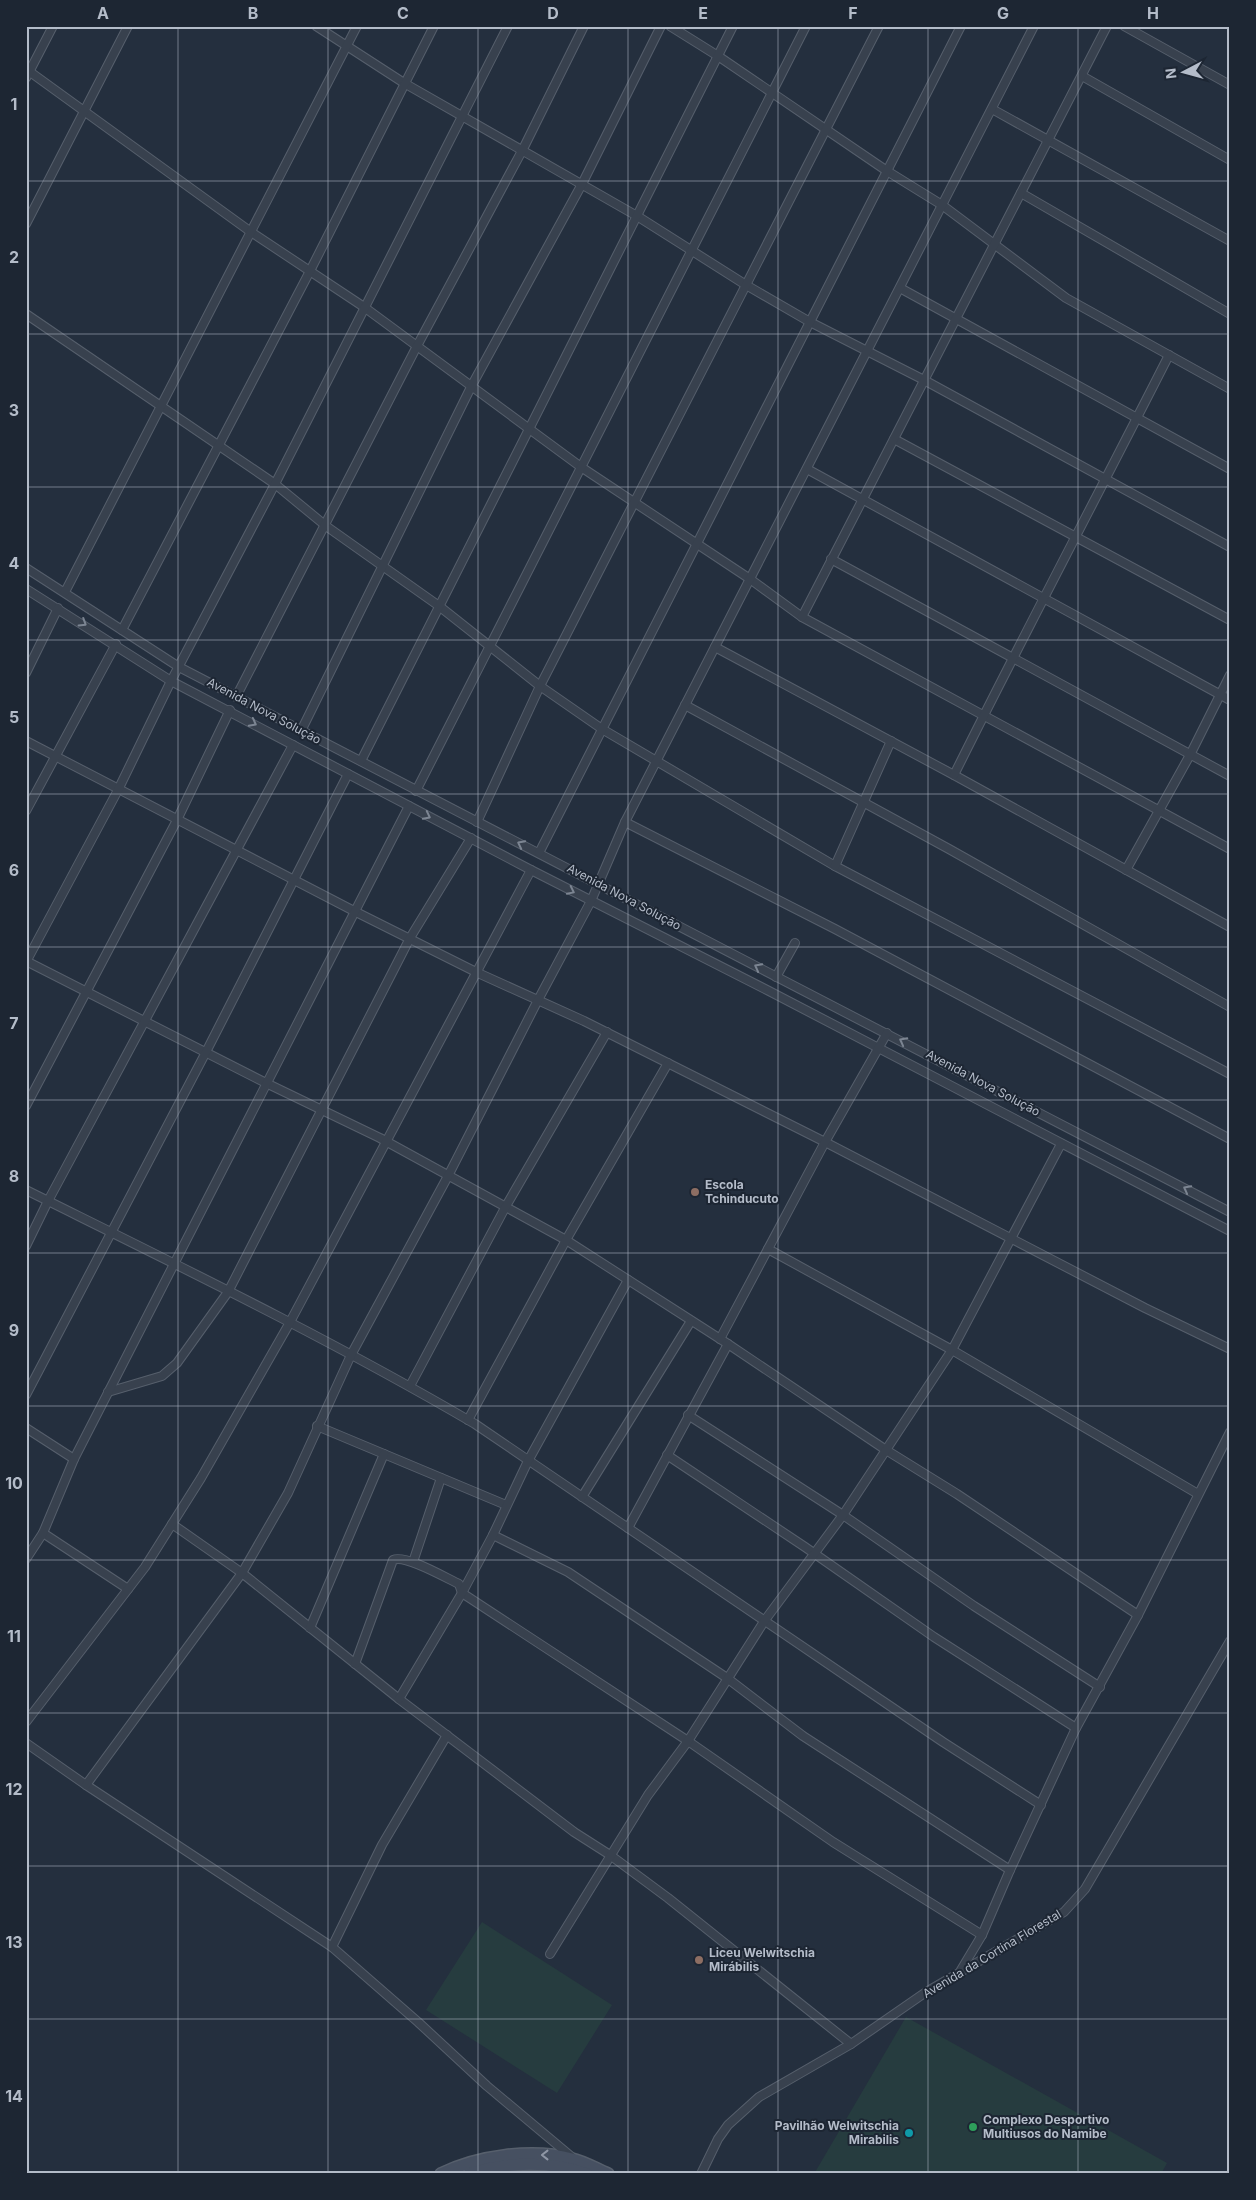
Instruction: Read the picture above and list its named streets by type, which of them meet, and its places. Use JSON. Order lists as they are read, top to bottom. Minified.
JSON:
{"streets":{"street":["Avenida Nova Solução","Avenida da Cortina Florestal"]},"places":["Escola Tchinducuto","Liceu Welwitschia Mirábilis","Complexo Desportivo Multiusos do Namibe","Pavilhão Welwitschia Mirabilis"],"north":"left","grid":{"columns":["A","B","C","D","E","F","G","H"],"rows":["1","2","3","4","5","6","7","8","9","10","11","12","13","14"]}}
